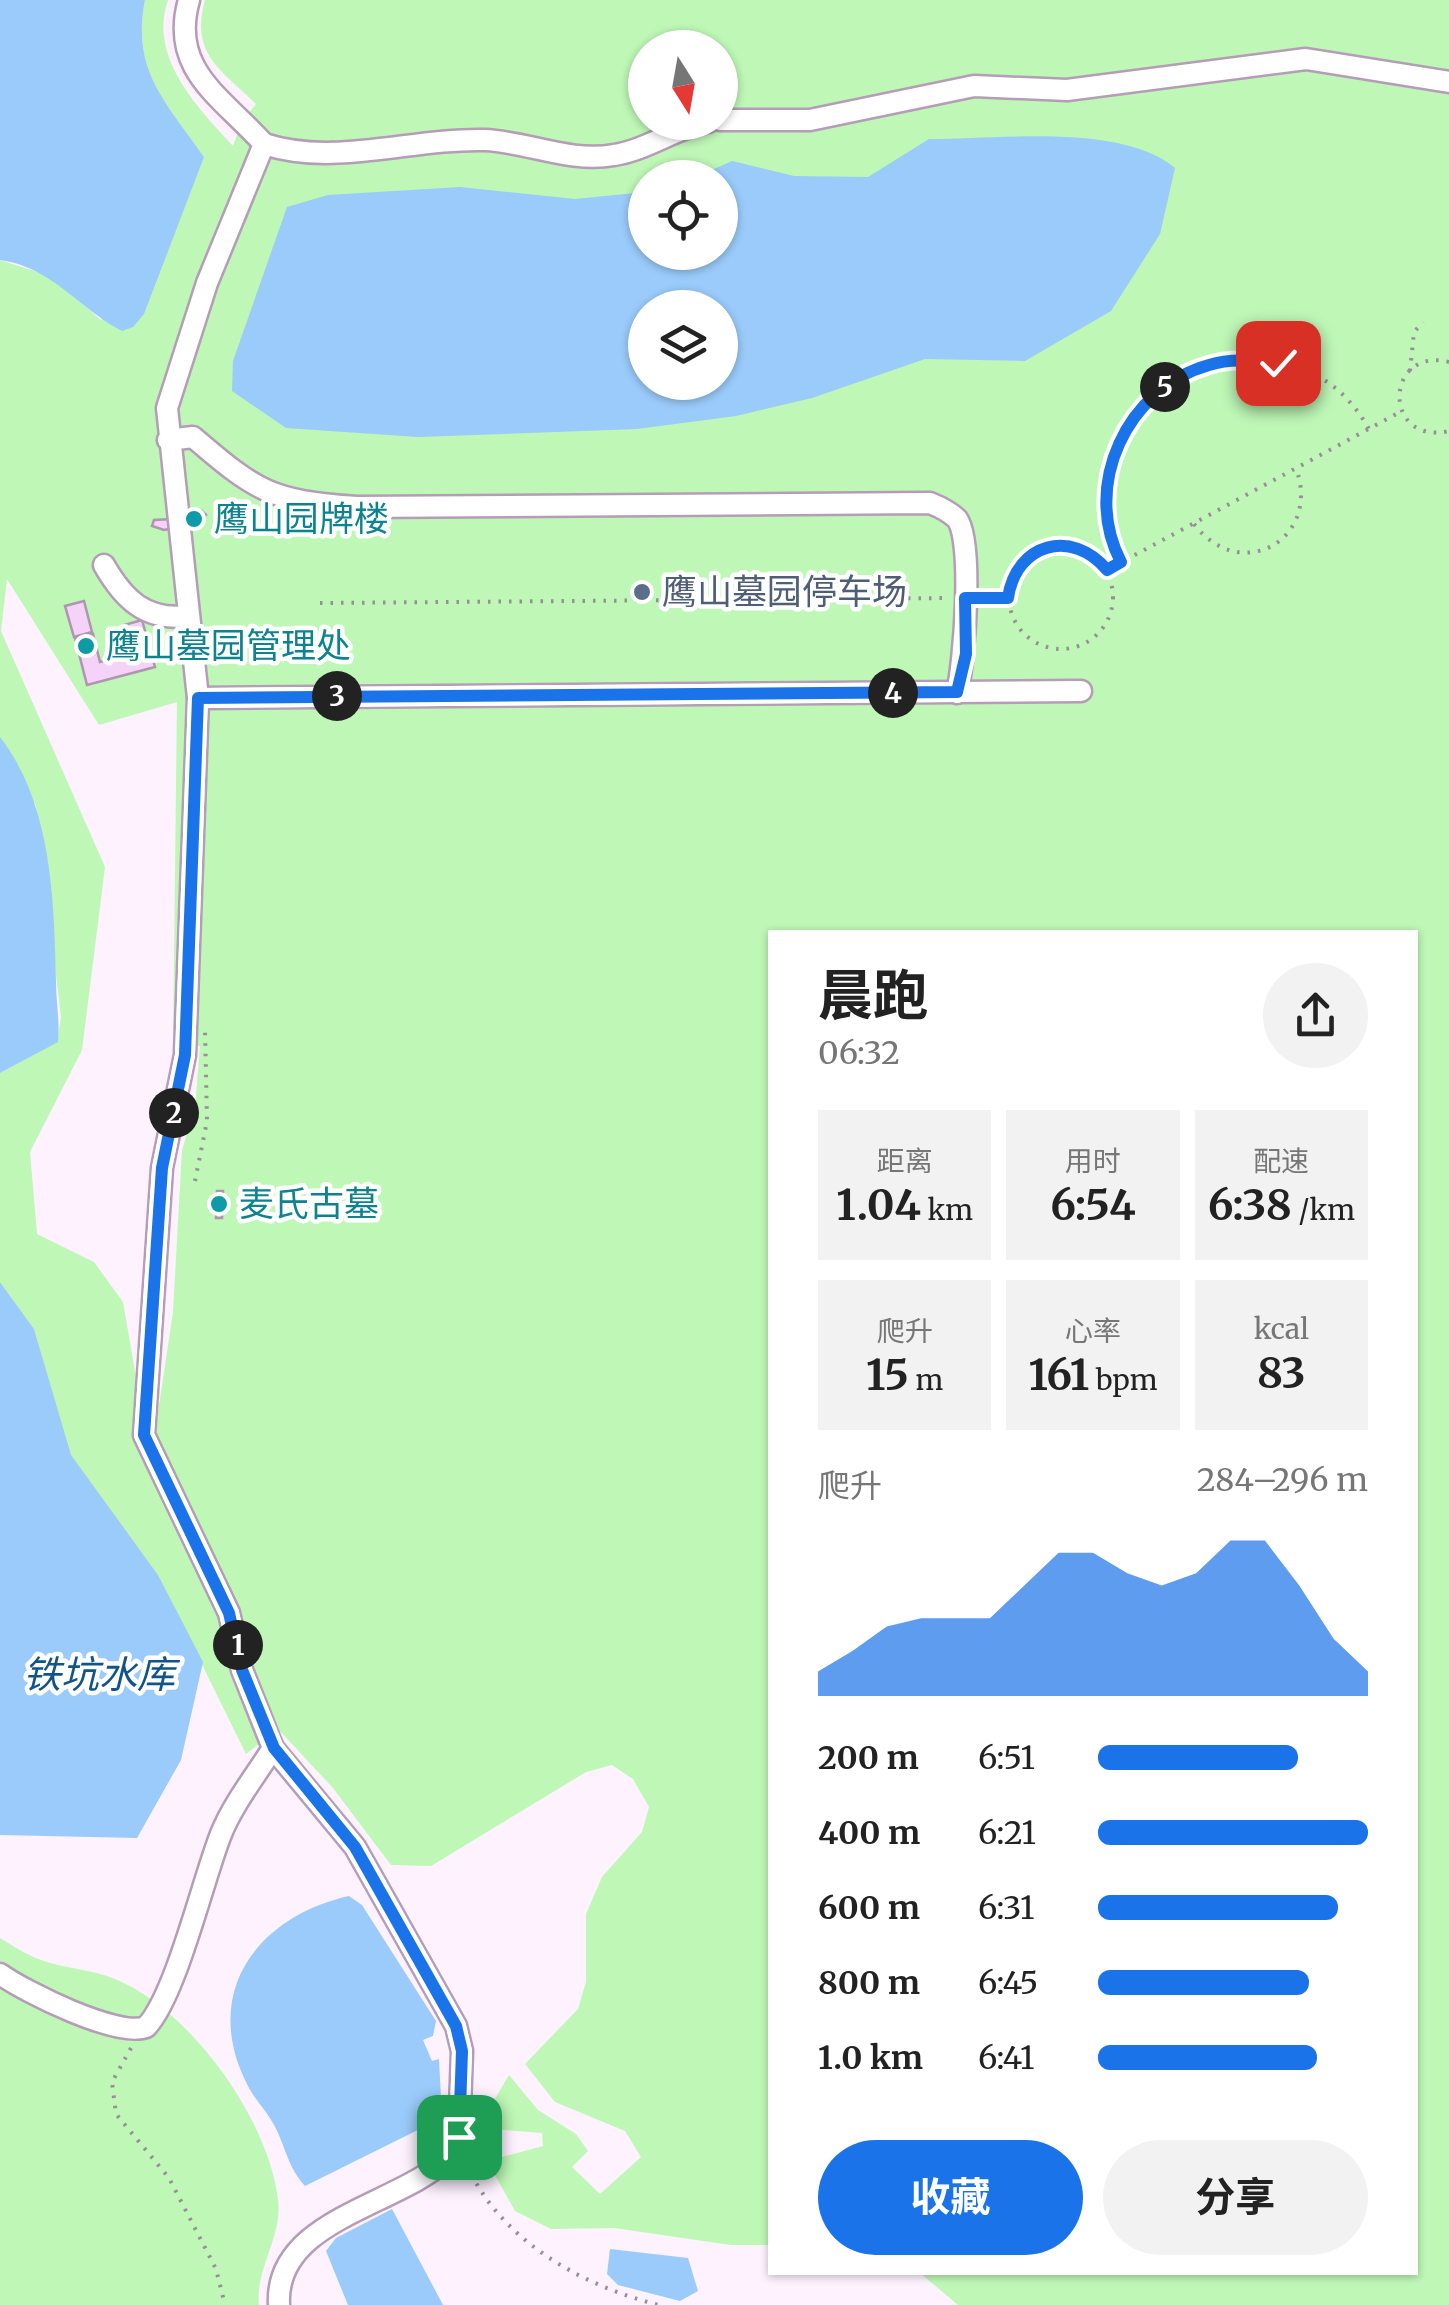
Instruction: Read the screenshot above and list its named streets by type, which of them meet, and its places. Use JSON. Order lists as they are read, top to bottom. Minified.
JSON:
{"water":["铁坑水库"],"places":["鹰山园牌楼","鹰山墓园停车场","鹰山墓园管理处","麦氏古墓"],"north":"bottom","page":{"pins":["5","4","3","2","1"],"heading":["晨跑","06:32"],"stats":[["距离","1.04 km"],["用时","6:54"],["配速","6:38 /km"],["爬升","15 m"],["心率","161 bpm"],["kcal","83"]],"chart":["爬升","284–296 m"],"list":[{"name":"200 m","note":"6:51"},{"name":"400 m","note":"6:21"},{"name":"600 m","note":"6:31"},{"name":"800 m","note":"6:45"},{"name":"1.0 km","note":"6:41"}],"buttons":["收藏","分享"]}}
